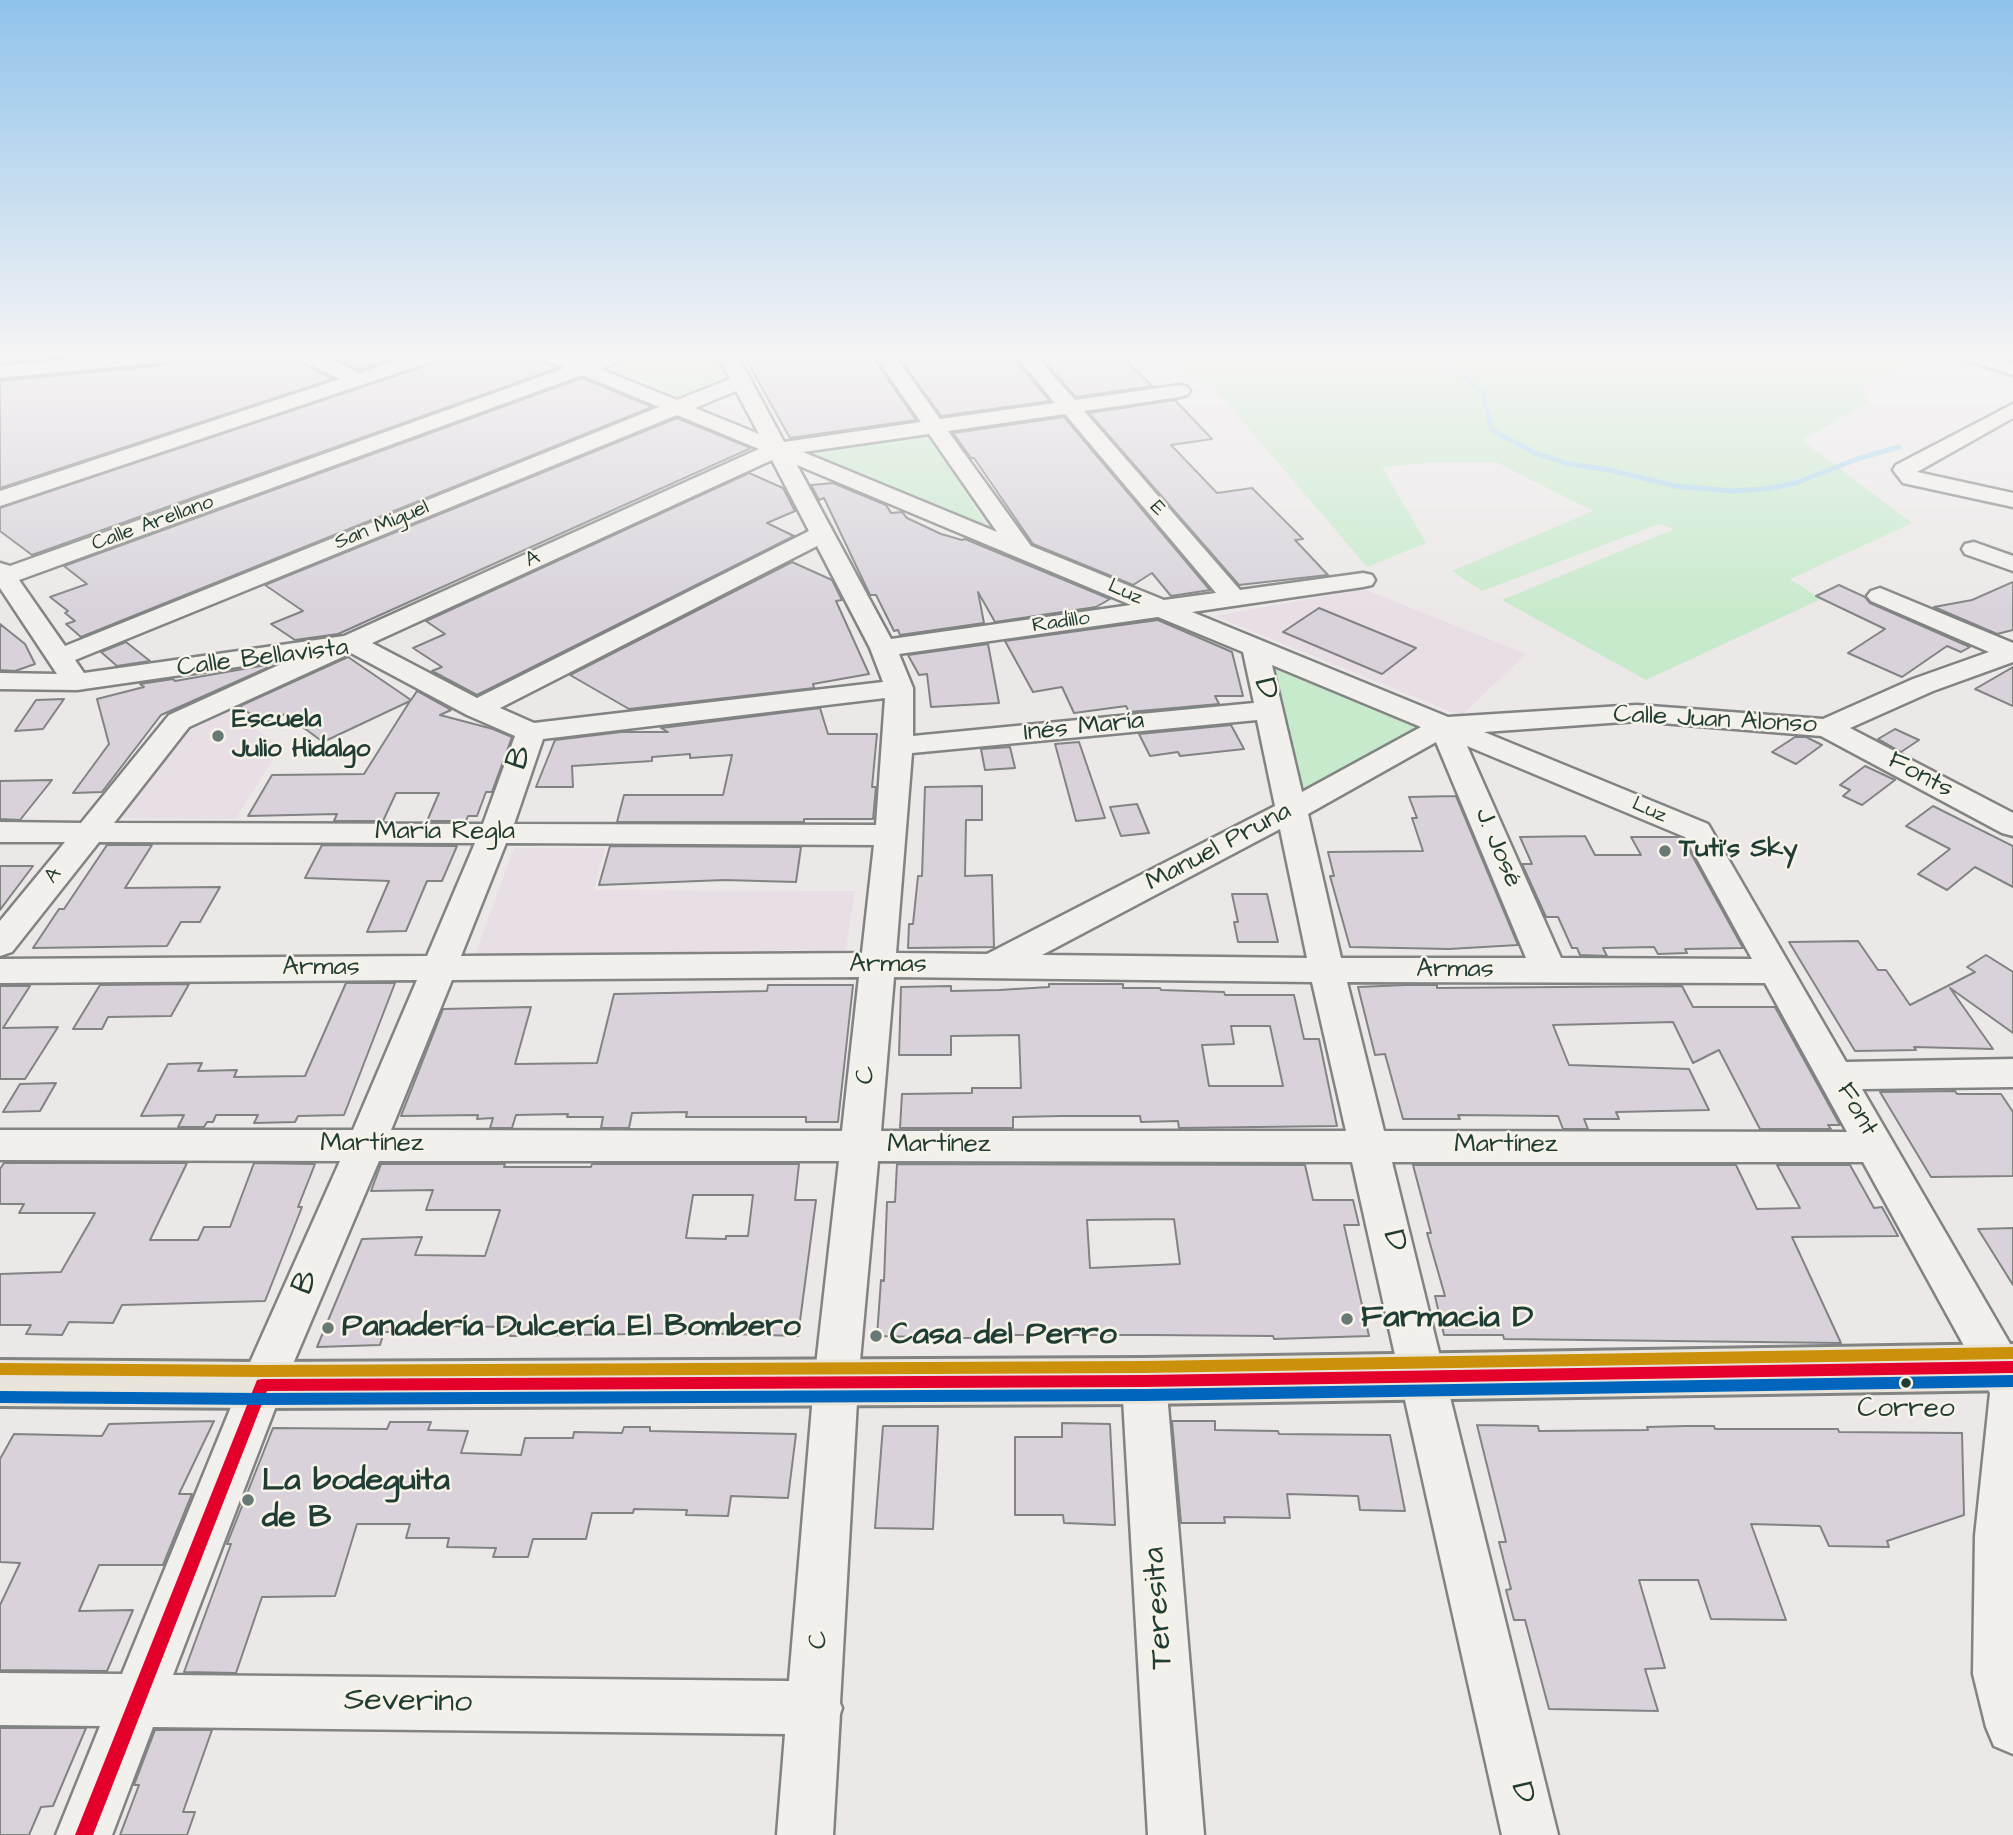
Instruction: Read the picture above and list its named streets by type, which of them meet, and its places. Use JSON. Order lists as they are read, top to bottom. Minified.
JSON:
{"streets":{"street":["E","Calle Arellano","San Miguel","A","Luz","Radillo","Calle Bellavista","D","Calle Juan Alonso","Inés María","B","Fonts","María Regla","Manuel Pruna","J. José","Armas","C","Font","Martínez","Teresita","Severino"]},"crossings":[["E","Radillo"],["A","Luz"],["A","Calle Bellavista"],["A","María Regla"],["A","C"],["Luz","Radillo"],["Luz","D"],["Luz","Calle Juan Alonso"],["Luz","Manuel Pruna"],["Luz","J. José"],["Luz","C"],["Luz","Font"],["Radillo","C"],["Calle Bellavista","B"],["Calle Bellavista","C"],["D","Inés María"],["D","Manuel Pruna"],["D","Armas"],["D","Martínez"],["Calle Juan Alonso","Fonts"],["Calle Juan Alonso","Manuel Pruna"],["Calle Juan Alonso","J. José"],["Inés María","C"],["B","María Regla"],["B","Armas"],["B","Martínez"],["B","Severino"],["María Regla","C"],["Manuel Pruna","J. José"],["Manuel Pruna","Armas"],["J. José","Armas"],["Armas","C"],["Armas","Font"],["C","Martínez"],["C","Severino"],["Font","Martínez"]],"places":["Escuela Julio Hidalgo","Tuti's Sky","Farmacia D","Panadería Dulcería El Bombero","Casa del Perro","Correo","La bodeguita de B"]}
